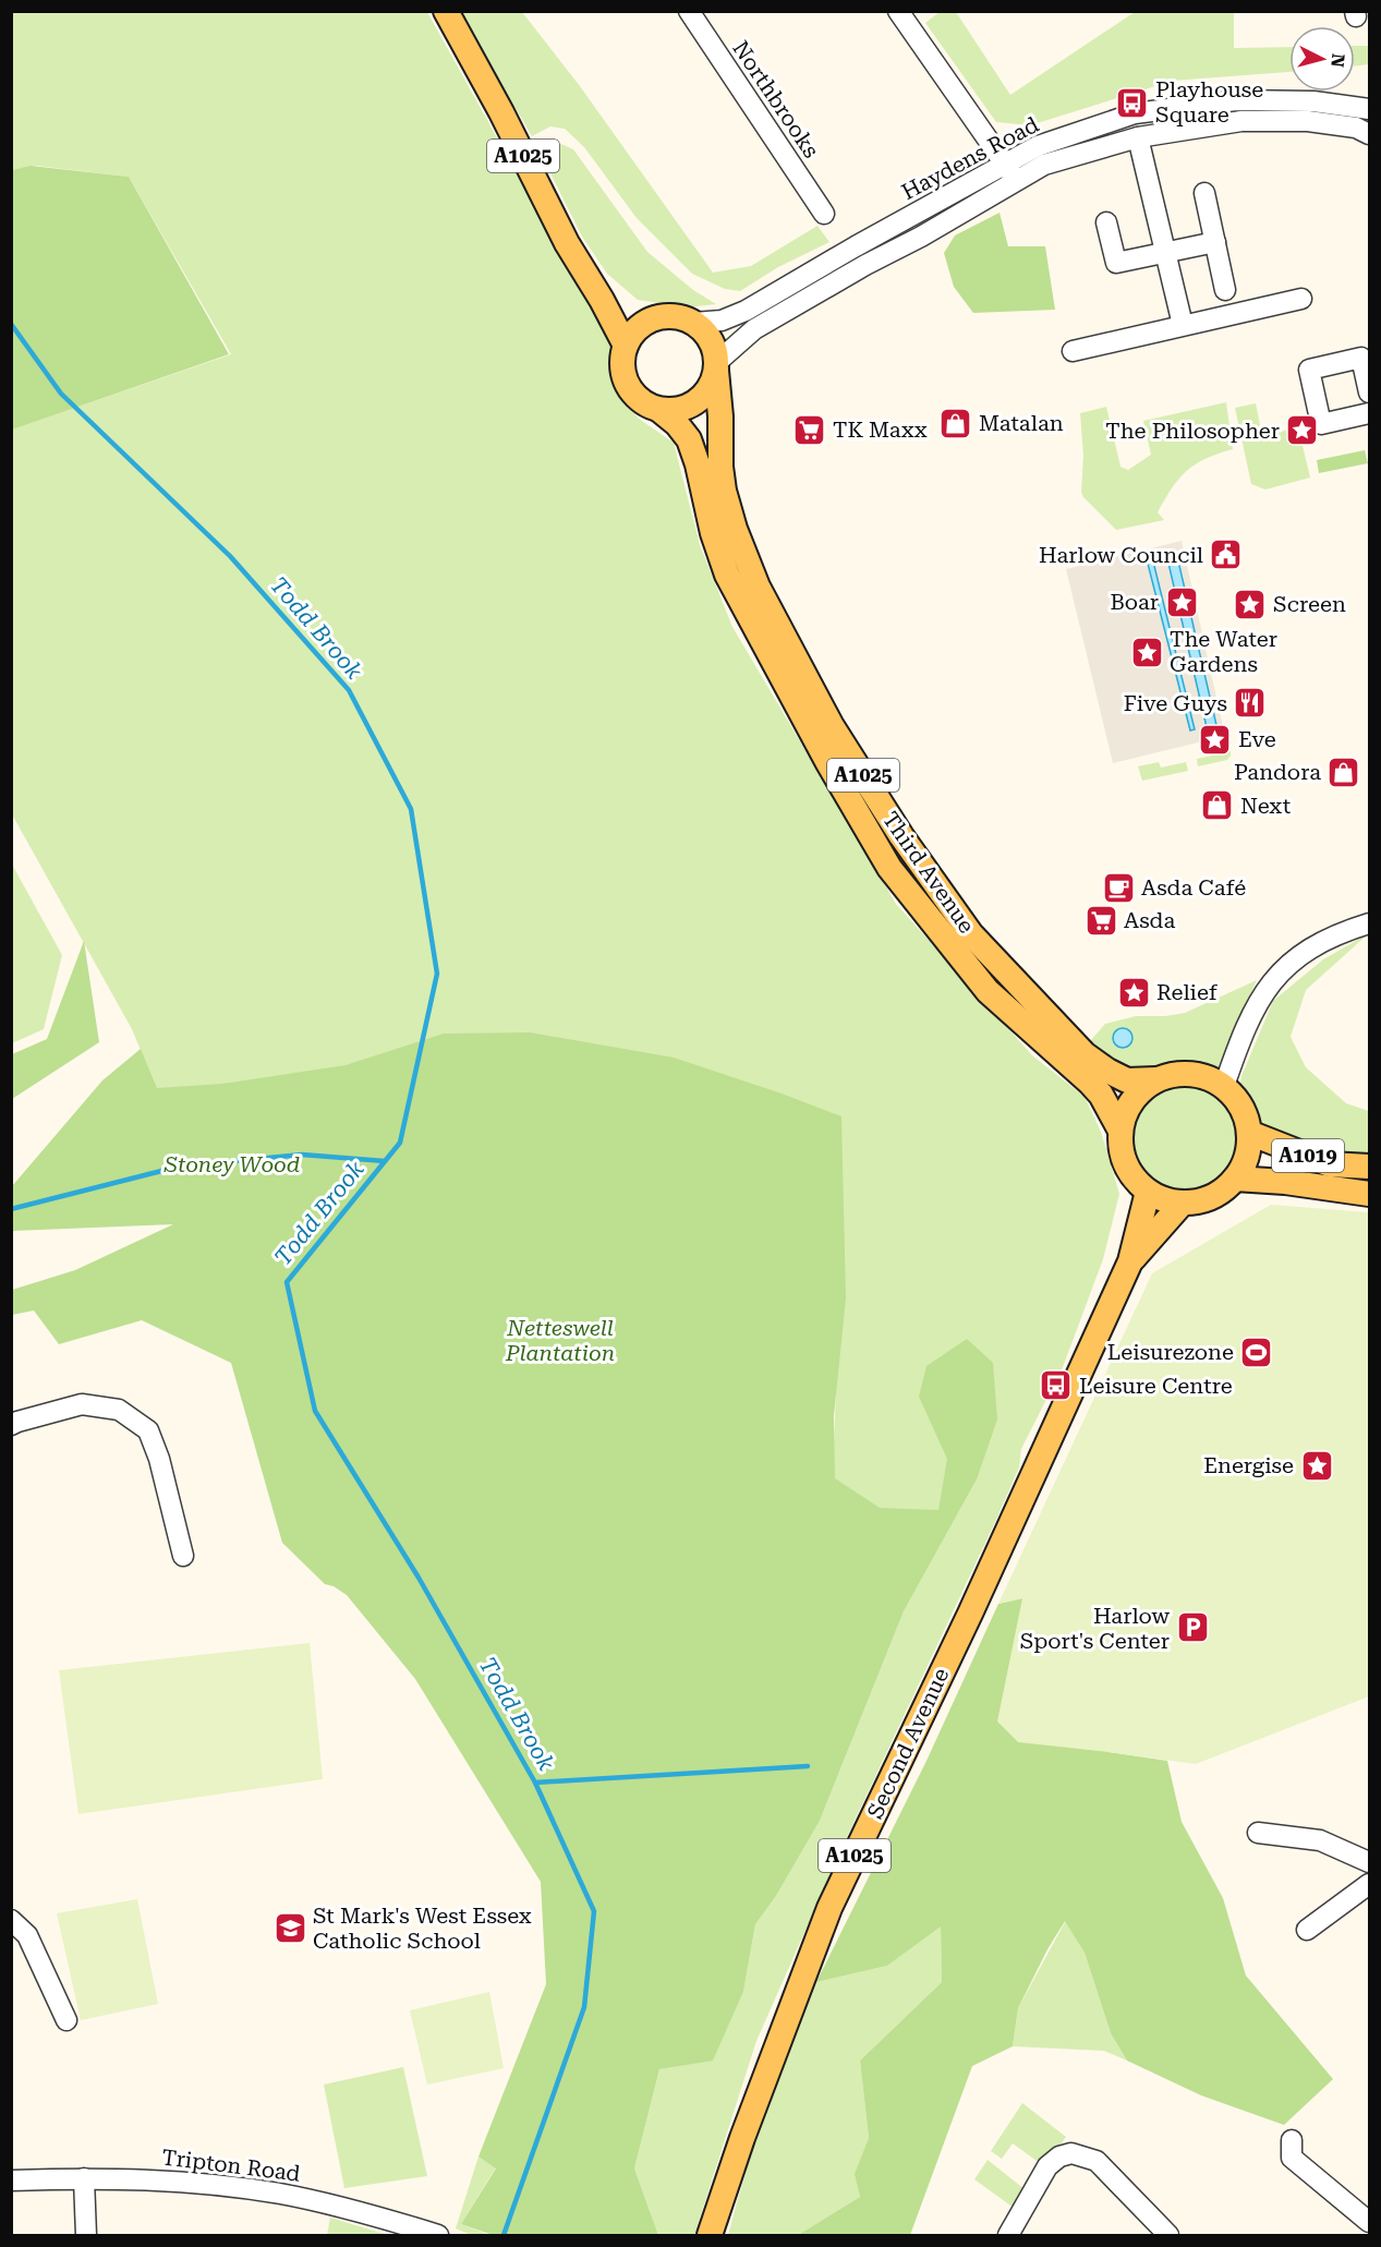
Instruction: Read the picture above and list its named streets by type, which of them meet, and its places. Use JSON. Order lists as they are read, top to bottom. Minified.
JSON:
{"streets":{"main road":["A1025","Third Avenue","A1019","Second Avenue"],"street":["Northbrooks","Haydens Road","Tripton Road"]},"crossings":[["A1025","Haydens Road"],["A1025","Third Avenue"],["Haydens Road","Third Avenue"],["Third Avenue","A1019"],["Third Avenue","Second Avenue"],["A1019","Second Avenue"]],"water":["Todd Brook"],"parks":["Stoney Wood","Netteswell Plantation"],"places":{"bus stop":["Playhouse Square","Leisure Centre"],"shop":["Matalan","Pandora","Next"],"supermarket":["TK Maxx","Asda"],"place":["The Philosopher","Boar","Screen","The Water Gardens","Eve","Relief","Energise"],"public building":["Harlow Council"],"restaurant":["Five Guys"],"cafe":["Asda Café"],"sports":["Leisurezone"],"parking":["Harlow Sport's Center"],"school or university":["St Mark's West Essex Catholic School"]},"north":"right"}
